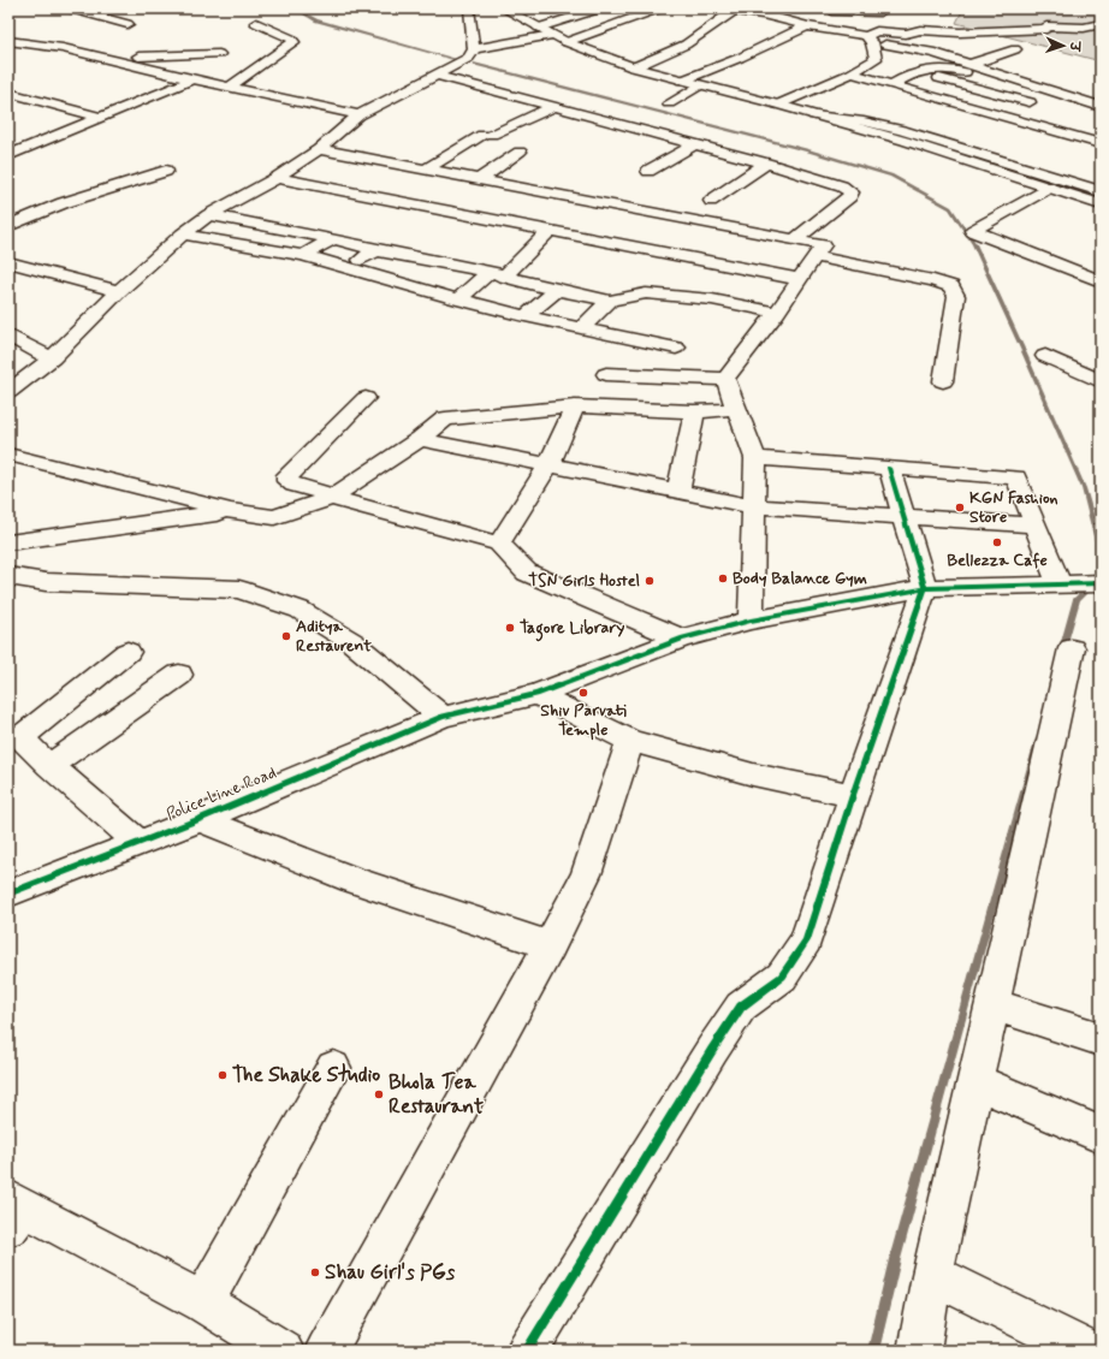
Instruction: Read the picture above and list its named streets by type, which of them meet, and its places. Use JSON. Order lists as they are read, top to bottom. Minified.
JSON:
{"streets":{"street":["Police Line Road"]},"places":["KGN Fashion Store","Bellezza Cafe","Body Balance Gym","TSN Girls Hostel","Tagore Library","Aditya Restaurent","Shiv Parvati Temple","The Shake Studio","Bhola Tea Restaurant","Shau Girl's PGs"],"north":"right"}
